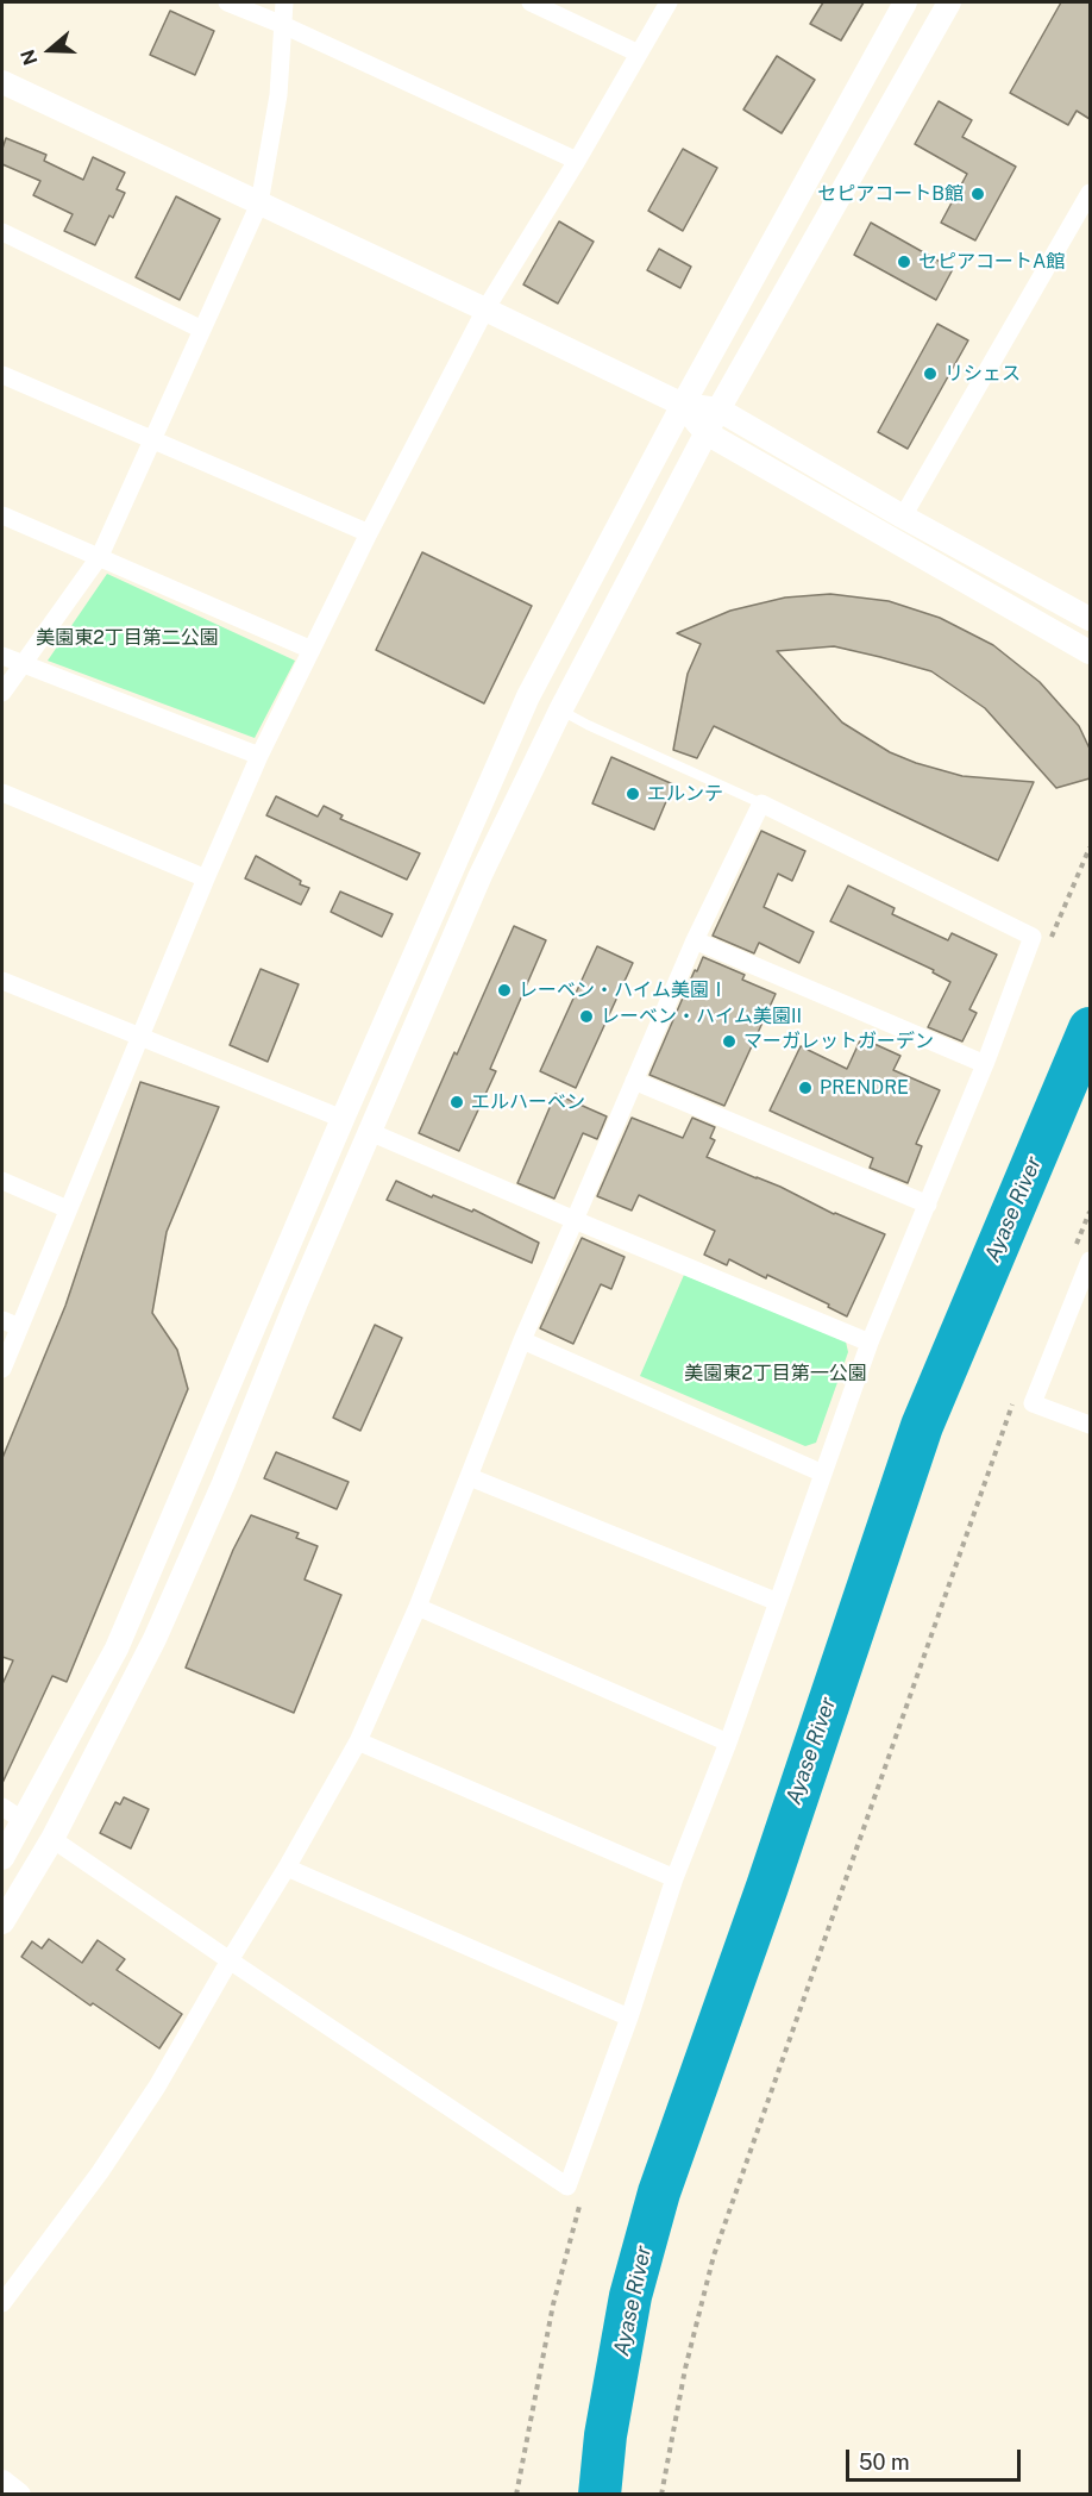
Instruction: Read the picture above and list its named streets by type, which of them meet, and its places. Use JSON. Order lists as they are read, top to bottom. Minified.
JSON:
{"water":["Ayase River"],"parks":["美園東2丁目第二公園","美園東2丁目第一公園"],"places":["セピアコートB館","セピアコートA館","リシェス","エルンテ","レーベン・ハイム美園Ⅰ","レーベン・ハイム美園II","マーガレットガーデン","PRENDRE","エルハーベン"],"scale_bar":"50 m","north":"left"}
